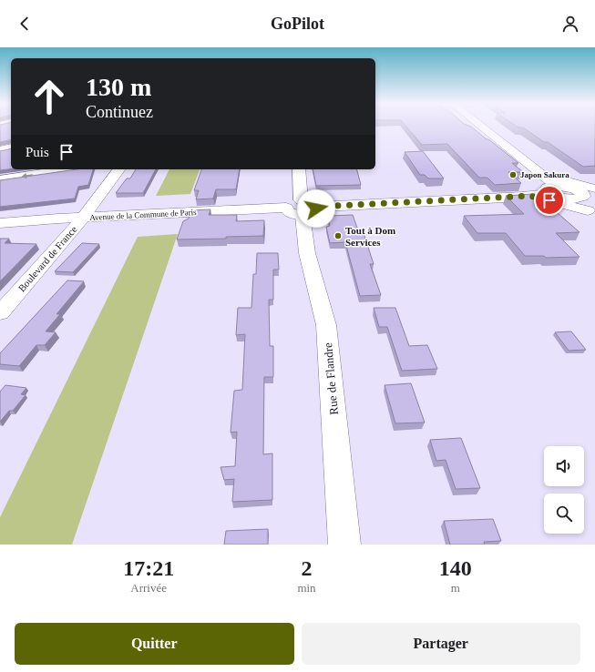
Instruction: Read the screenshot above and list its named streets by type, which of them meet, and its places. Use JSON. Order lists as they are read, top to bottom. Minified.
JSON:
{"streets":{"street":["Avenue de la Commune de Paris","Boulevard de France","Rue de Flandre"]},"crossings":[["Avenue de la Commune de Paris","Boulevard de France"],["Avenue de la Commune de Paris","Rue de Flandre"]],"places":["Japon Sakura","Tout à Dom Services"],"page":{"header":"GoPilot","turn":["130 m","Continuez"],"then":"Puis","eta":["17:21","Arrivée","2","min","140","m"],"buttons":["Quitter","Partager"]}}
